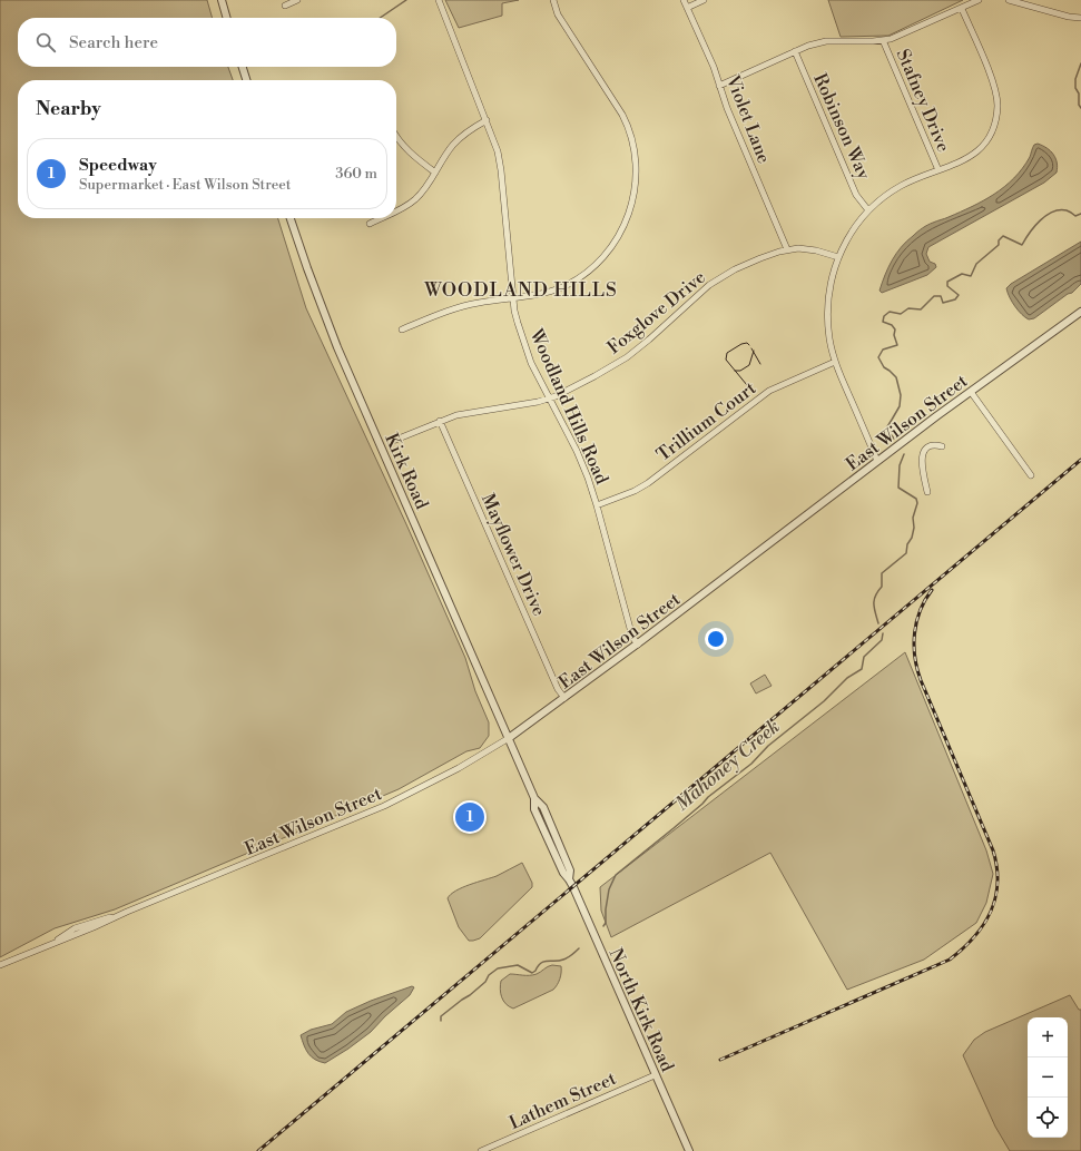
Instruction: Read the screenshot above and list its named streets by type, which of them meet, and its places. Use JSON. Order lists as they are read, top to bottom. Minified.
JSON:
{"streets":{"street":["Stafney Drive","Violet Lane","Robinson Way","Foxglove Drive","Woodland Hills Road","Trillium Court","East Wilson Street","Kirk Road","Mayflower Drive","North Kirk Road","Lathem Street"]},"crossings":[["Violet Lane","Foxglove Drive"],["Foxglove Drive","Woodland Hills Road"],["Foxglove Drive","Mayflower Drive"],["Woodland Hills Road","Trillium Court"],["Woodland Hills Road","East Wilson Street"],["East Wilson Street","Kirk Road"],["East Wilson Street","Mayflower Drive"],["East Wilson Street","North Kirk Road"],["Kirk Road","North Kirk Road"],["North Kirk Road","Lathem Street"]],"districts":["WOODLAND HILLS"],"water":["Mahoney Creek"],"page":{"search":"Search here","heading":"Nearby","list":[{"mark":"1","name":"Speedway","note":"Supermarket · East Wilson Street","value":"360 m"}],"pins":"1","map_buttons":["+","−"]}}
